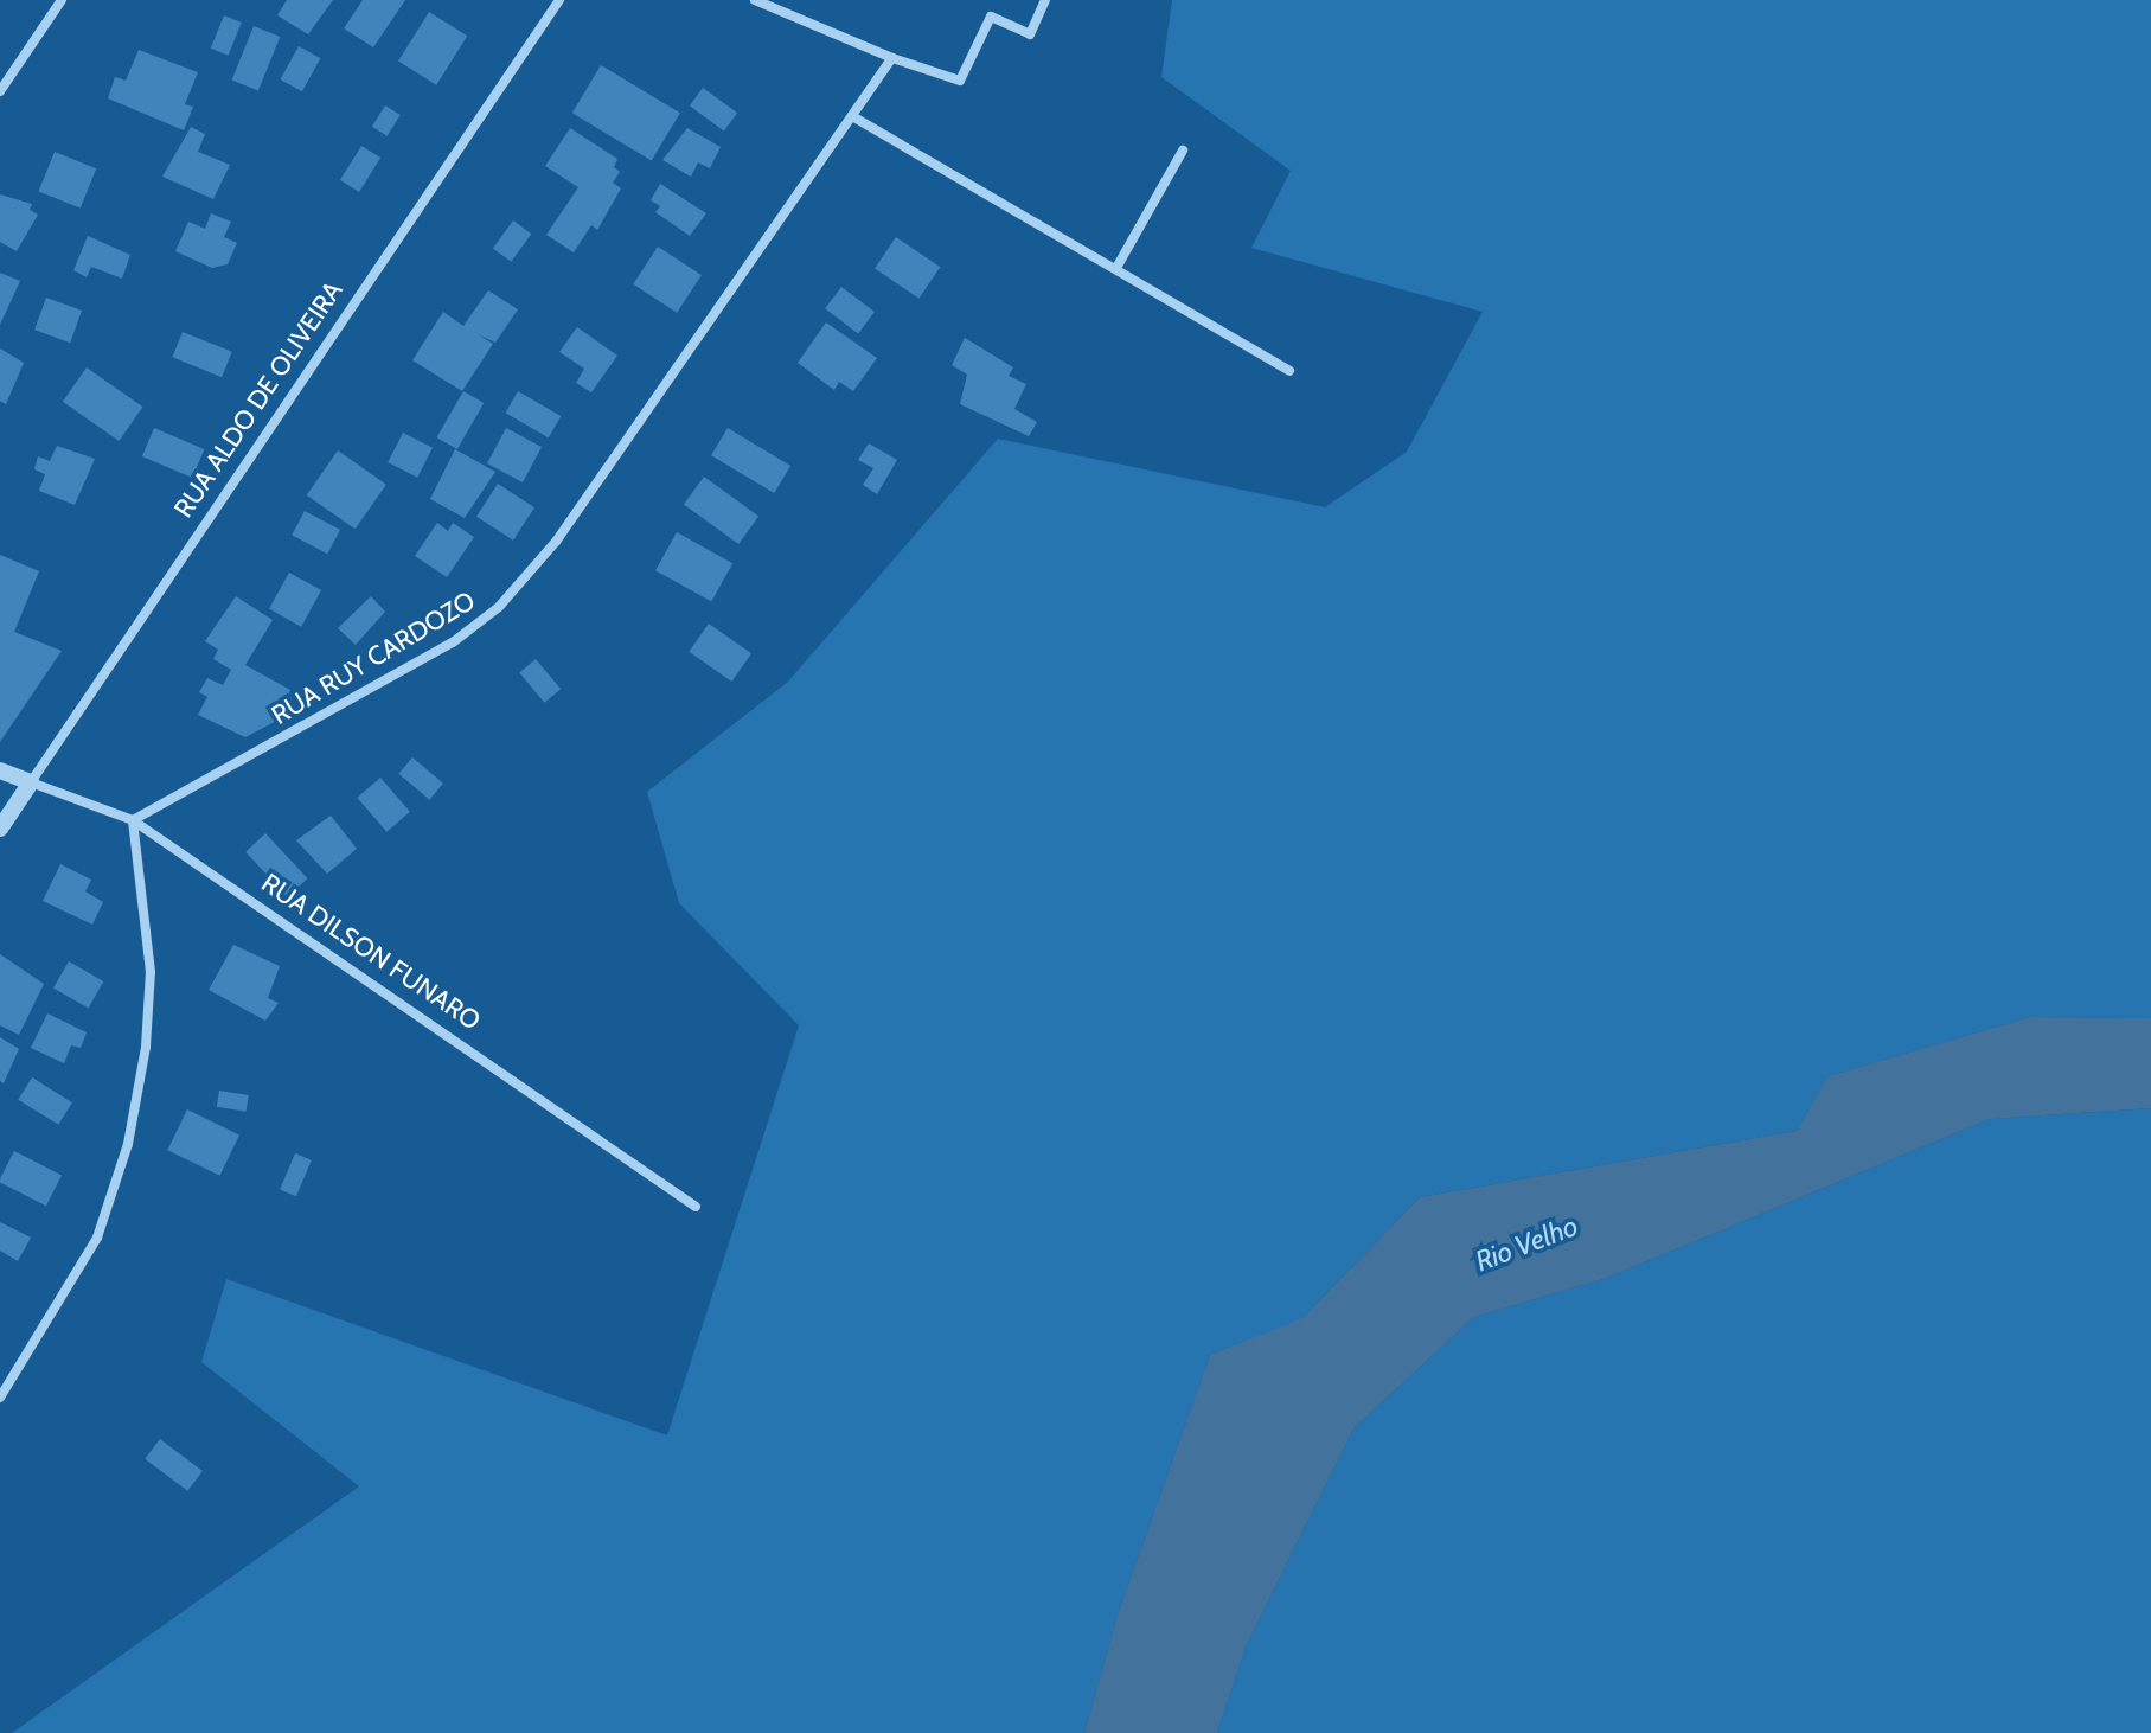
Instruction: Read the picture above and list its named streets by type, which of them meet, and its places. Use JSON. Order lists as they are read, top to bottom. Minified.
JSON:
{"streets":{"street":["RUA ALDO DE OLIVEIRA","RUA RUY CARDOZO","RUA DILSON FUNARO"]},"crossings":[["RUA ALDO DE OLIVEIRA","RUA DILSON FUNARO"],["RUA RUY CARDOZO","RUA DILSON FUNARO"]],"water":["Rio Velho"]}
